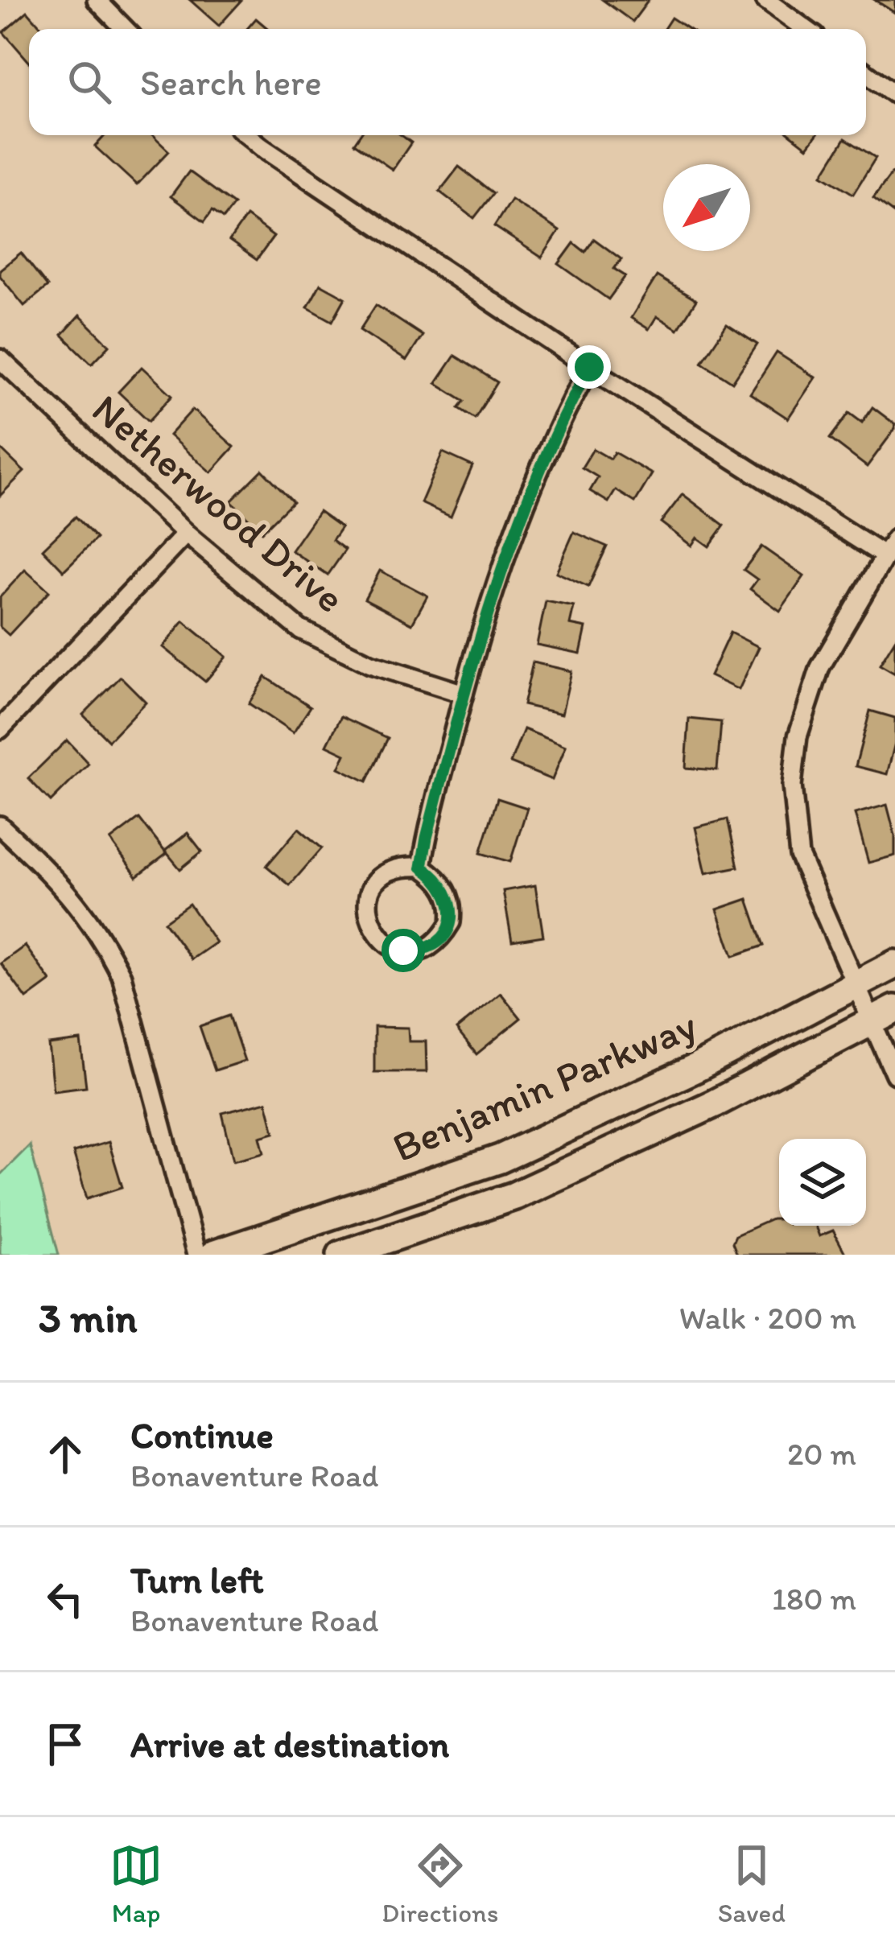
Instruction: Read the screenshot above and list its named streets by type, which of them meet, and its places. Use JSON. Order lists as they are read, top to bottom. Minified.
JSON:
{"streets":{"main road":["Benjamin Parkway"],"street":["Netherwood Drive"]},"north":"bottom left","page":{"search":"Search here","heading":["3 min","Walk · 200 m"],"list":[["Continue","Bonaventure Road","20 m"],["Turn left","Bonaventure Road","180 m"],"Arrive at destination"],"nav":["Map","Directions","Saved"]}}
